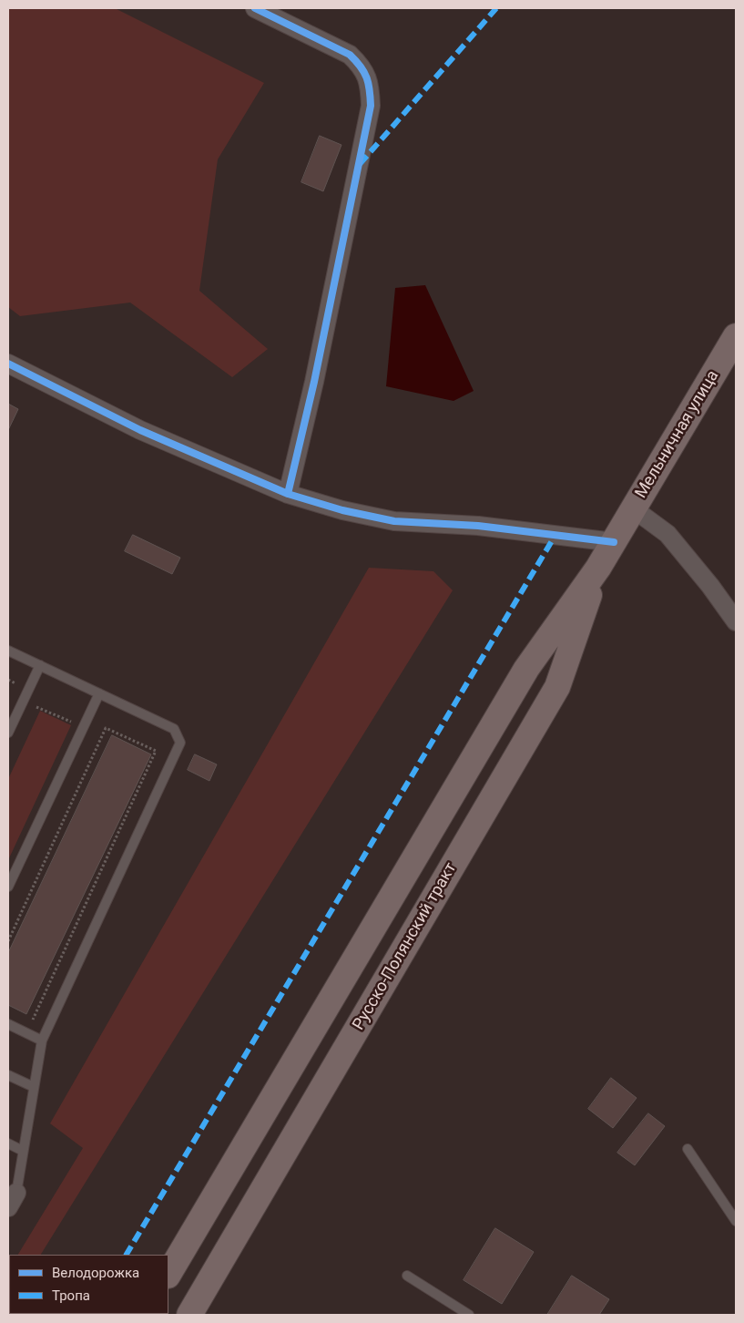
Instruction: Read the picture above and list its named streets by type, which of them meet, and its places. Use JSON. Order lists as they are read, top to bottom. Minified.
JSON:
{"streets":{"main road":["Мельничная улица","Русско-Полянский тракт"]},"crossings":[["Мельничная улица","Русско-Полянский тракт"]],"legend":["Велодорожка","Тропа"]}
